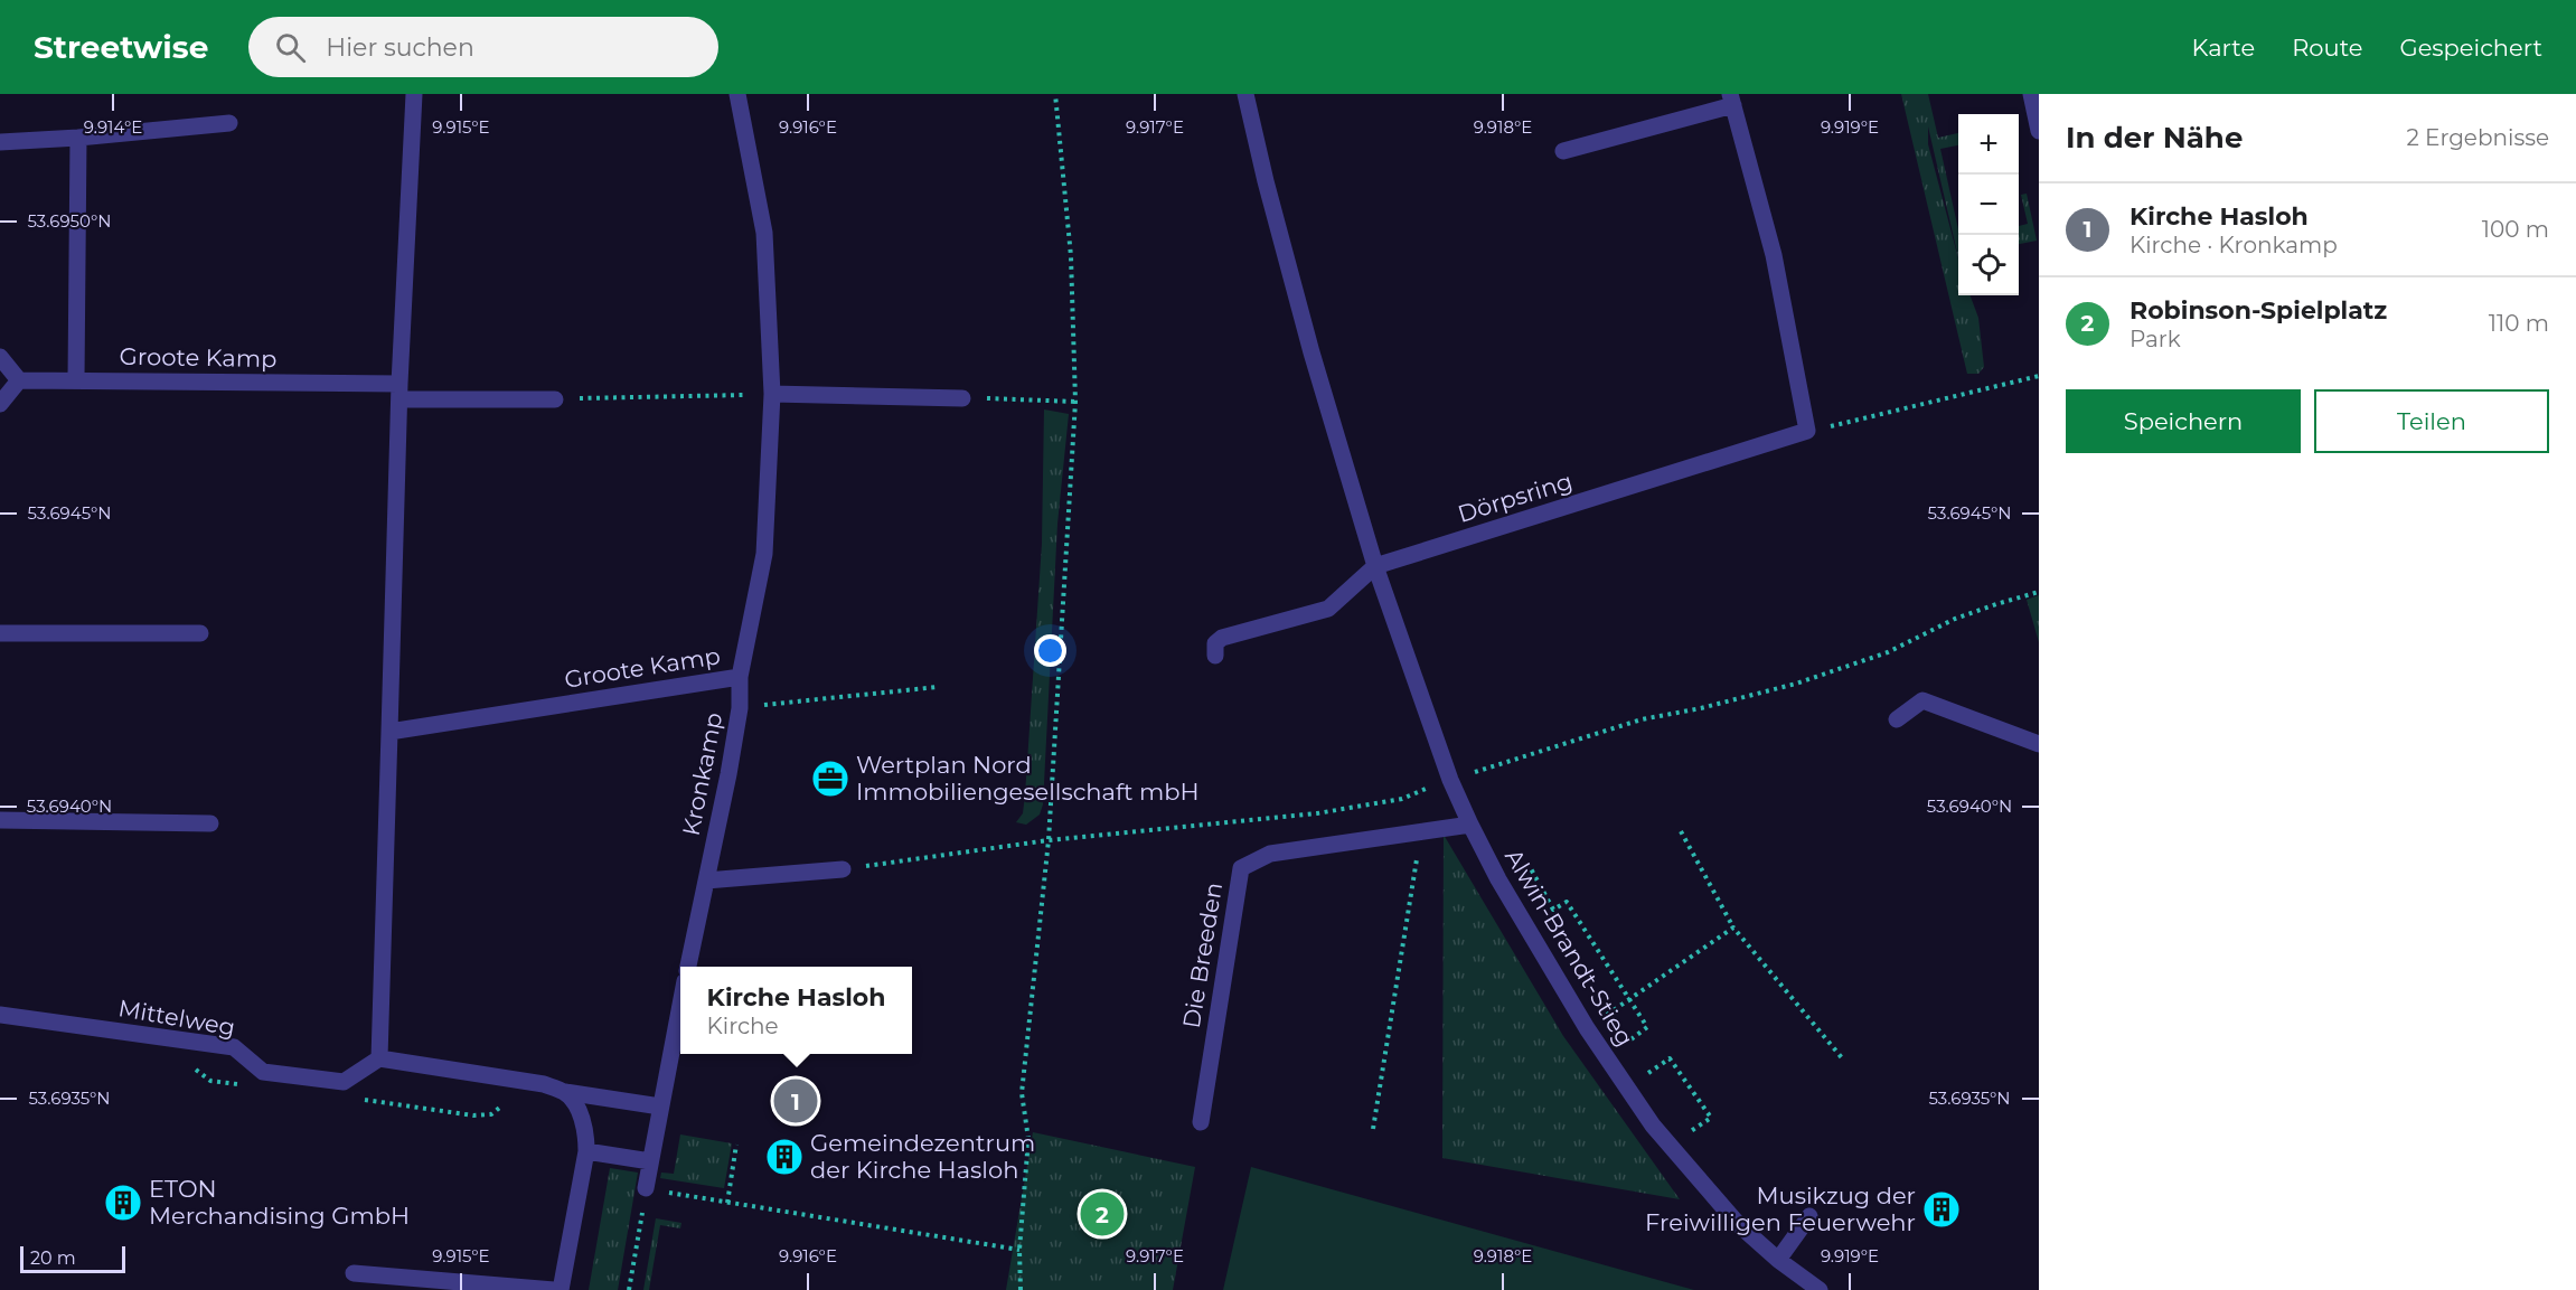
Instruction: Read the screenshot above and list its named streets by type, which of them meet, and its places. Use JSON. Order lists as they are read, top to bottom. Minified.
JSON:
{"streets":{"street":["Groote Kamp","Dörpsring","Kronkamp","Alwin-Brandt-Stieg","Die Breeden","Mittelweg"]},"crossings":[["Groote Kamp","Kronkamp"],["Dörpsring","Alwin-Brandt-Stieg"],["Alwin-Brandt-Stieg","Die Breeden"]],"places":{"office":["Wertplan Nord Immobiliengesellschaft mbH"],"building":["Gemeindezentrum der Kirche Hasloh","ETON Merchandising GmbH","Musikzug der Freiwilligen Feuerwehr"]},"scale_bar":"20 m","page":{"header":"Streetwise","search":"Hier suchen","nav":["Karte","Route","Gespeichert"],"heading":["In der Nähe","2 Ergebnisse"],"map_buttons":["+","−"],"list":[{"mark":"1","name":"Kirche Hasloh","note":"Kirche · Kronkamp","value":"100 m"},{"mark":"2","name":"Robinson-Spielplatz","note":"Park","value":"110 m"}],"buttons":["Speichern","Teilen"],"popup":["Kirche Hasloh","Kirche"],"pins":["1","2"],"scale":"20 m"},"coordinates":["9.914°E","9.915°E","9.916°E","9.917°E","9.918°E","9.919°E","53.6950°N","53.6945°N","53.6940°N","53.6935°N"]}
